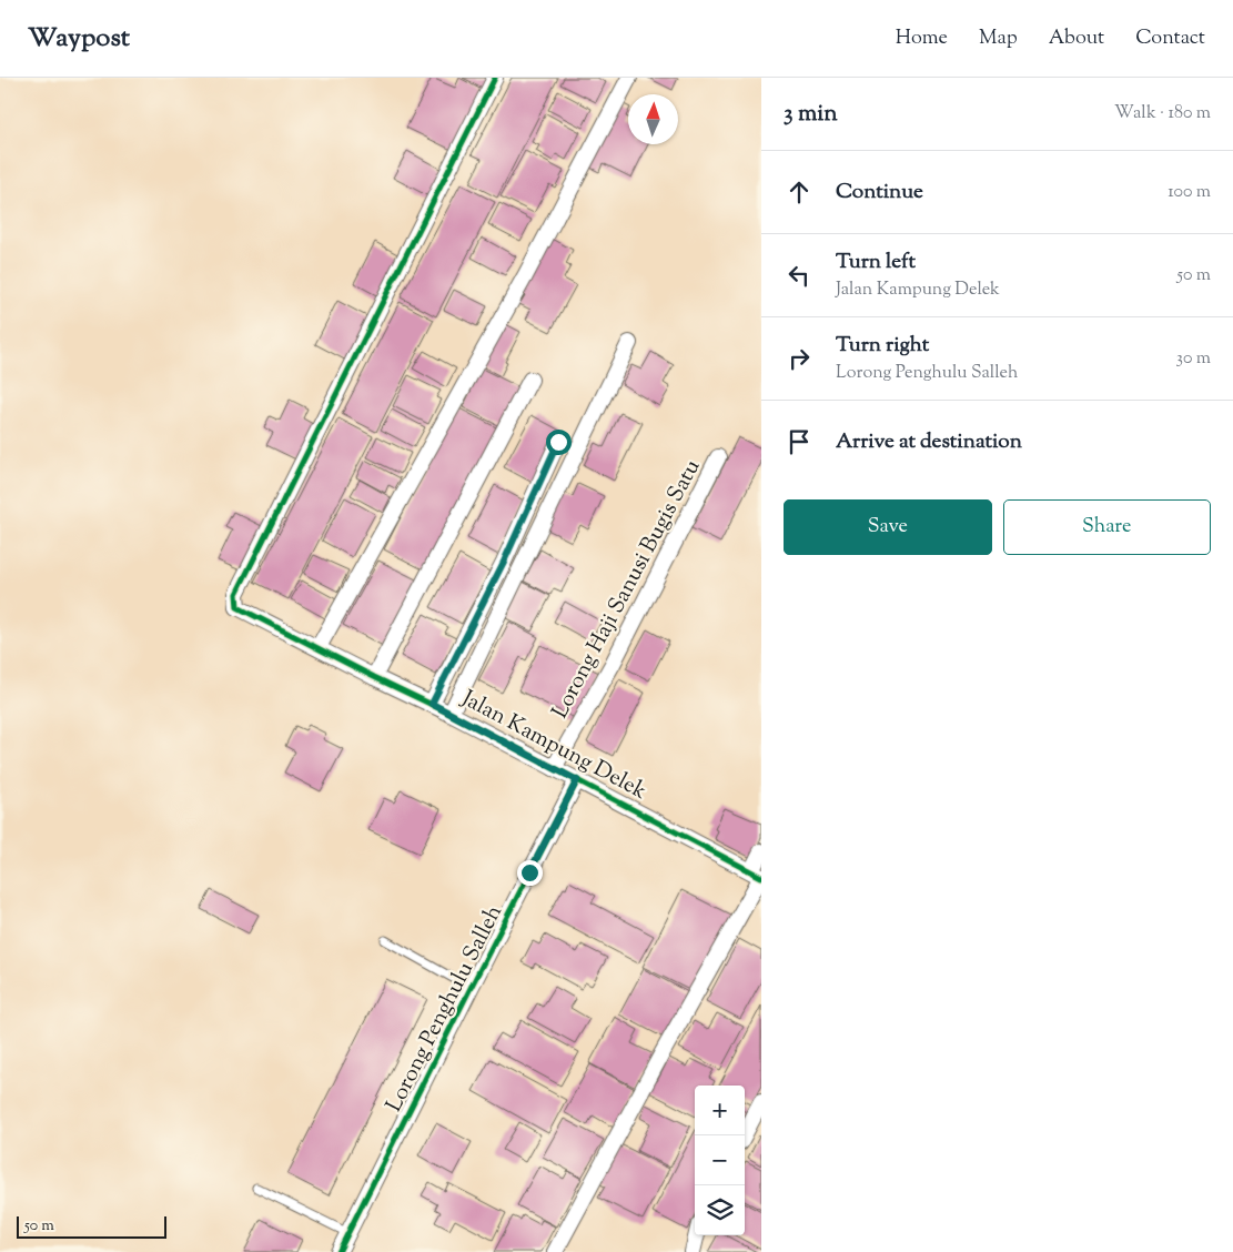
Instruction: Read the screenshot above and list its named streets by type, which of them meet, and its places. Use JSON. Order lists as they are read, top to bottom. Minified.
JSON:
{"streets":{"street":["Lorong Haji Sanusi Bugis Satu","Jalan Kampung Delek","Lorong Penghulu Salleh"]},"crossings":[["Lorong Haji Sanusi Bugis Satu","Jalan Kampung Delek"],["Jalan Kampung Delek","Lorong Penghulu Salleh"]],"scale_bar":"50 m","north":"top","page":{"header":"Waypost","nav":["Home","Map","About","Contact"],"heading":["3 min","Walk · 180 m"],"list":[["Continue","100 m"],["Turn left","Jalan Kampung Delek","50 m"],["Turn right","Lorong Penghulu Salleh","30 m"],"Arrive at destination"],"buttons":["Save","Share"],"map_buttons":["+","−"],"scale":"50 m"}}
